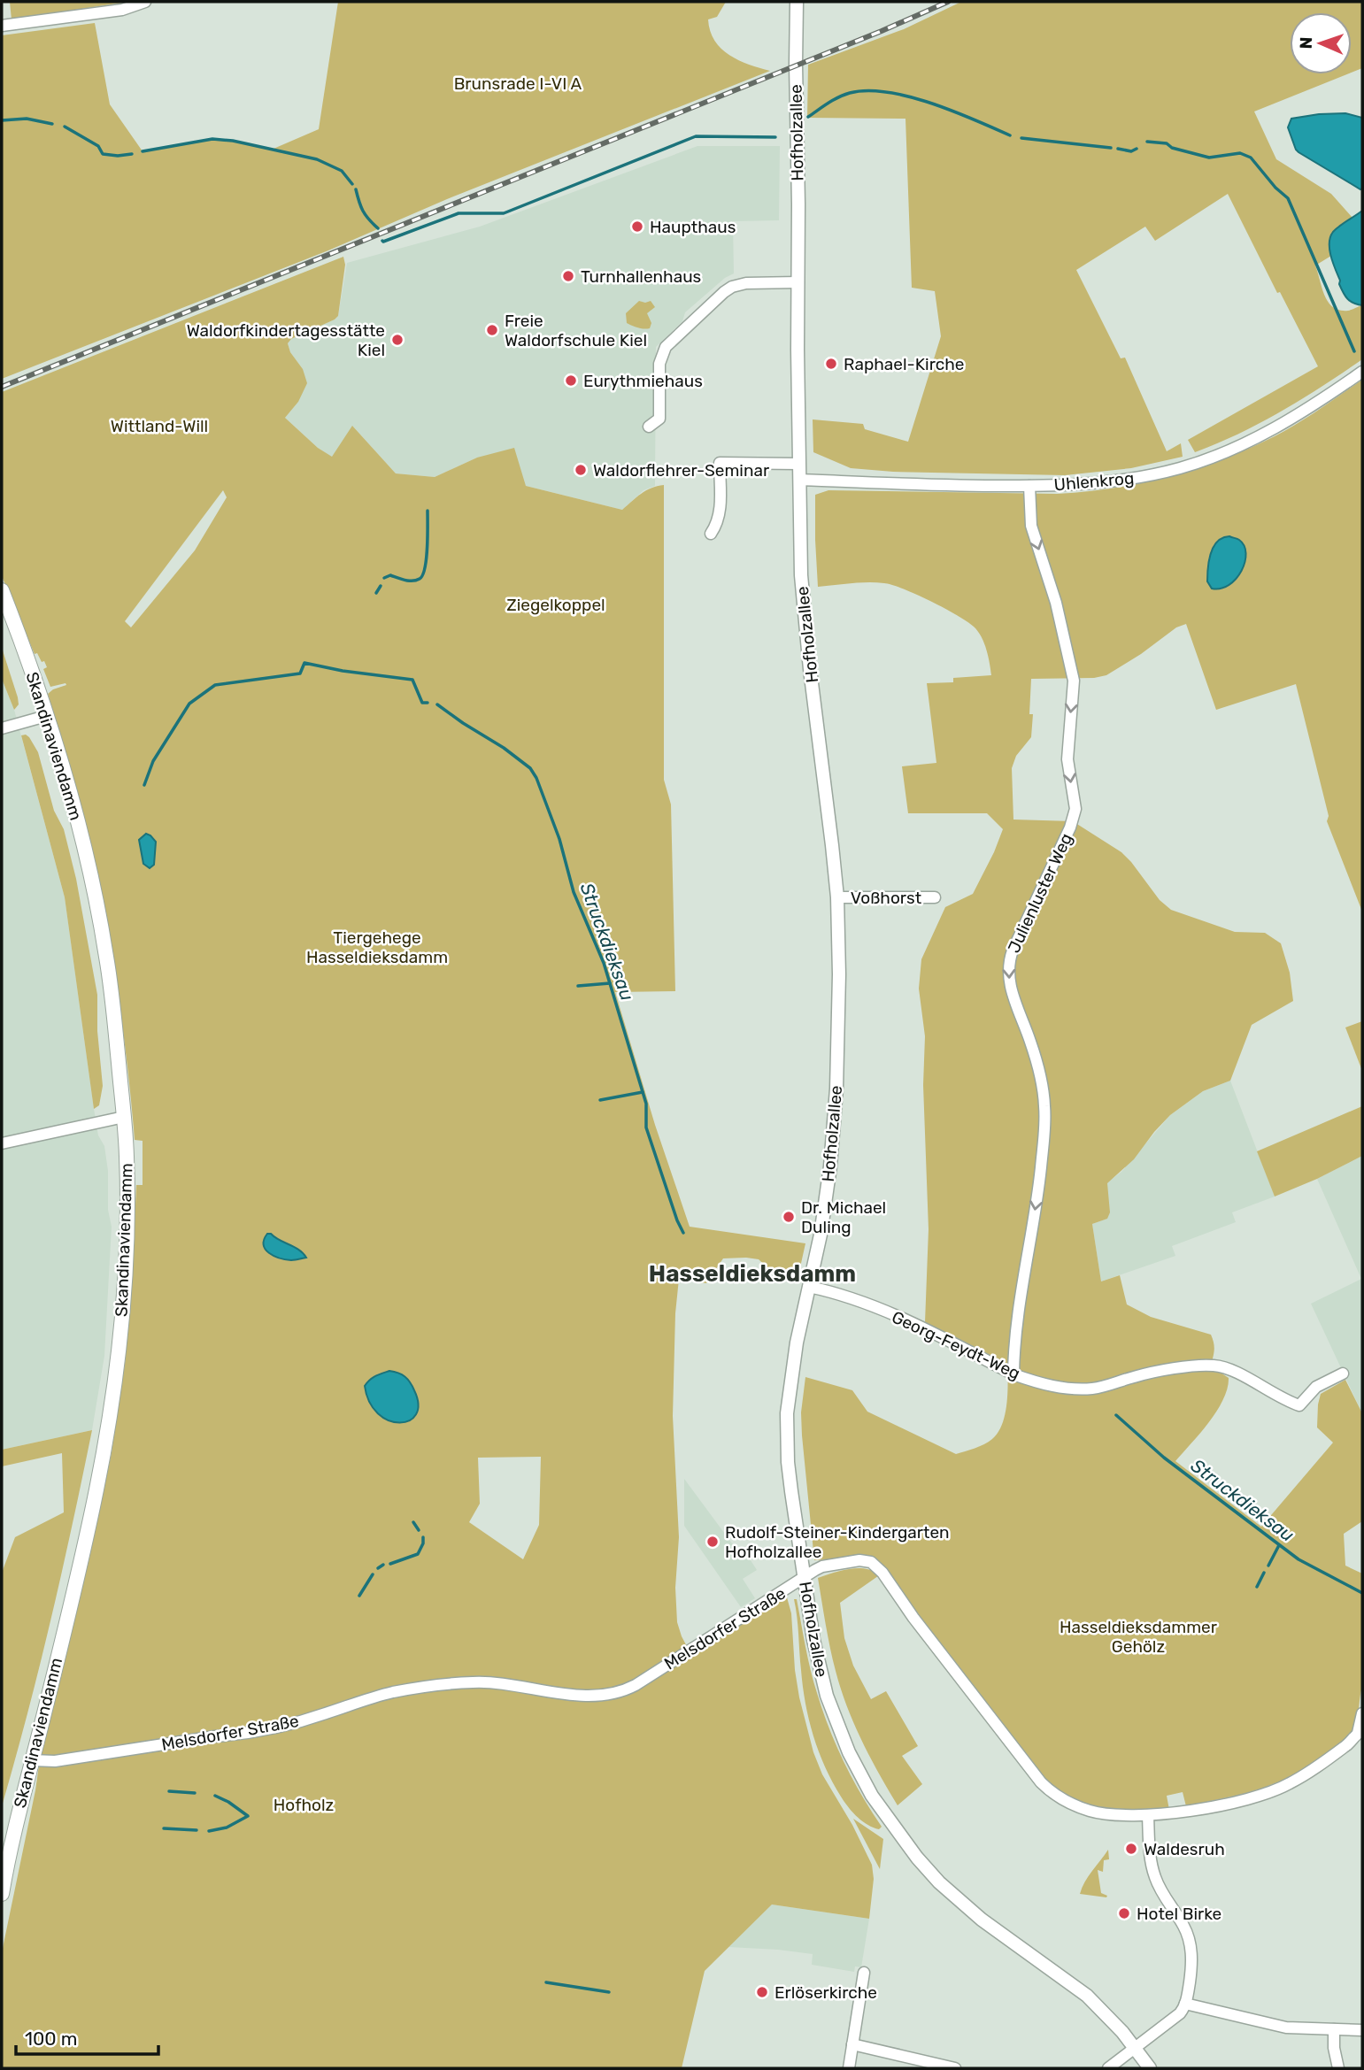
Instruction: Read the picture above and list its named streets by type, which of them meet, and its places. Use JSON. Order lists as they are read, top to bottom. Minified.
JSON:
{"streets":{"main road":["Skandinaviendamm"],"street":["Hofholzallee","Uhlenkrog","Julienluster Weg","Voßhorst","Georg-Feydt-Weg","Melsdorfer Straße"]},"crossings":[["Hofholzallee","Uhlenkrog"],["Hofholzallee","Voßhorst"],["Hofholzallee","Georg-Feydt-Weg"],["Hofholzallee","Melsdorfer Straße"],["Uhlenkrog","Julienluster Weg"],["Skandinaviendamm","Melsdorfer Straße"],["Julienluster Weg","Georg-Feydt-Weg"]],"one_way":["Julienluster Weg"],"districts":["Hasseldieksdamm"],"water":["Struckdieksau"],"parks":["Brunsrade I-VI A","Wittland-Will","Ziegelkoppel","Tiergehege Hasseldieksdamm","Hasseldieksdammer Gehölz","Hofholz"],"places":["Haupthaus","Turnhallenhaus","Freie Waldorfschule Kiel","Waldorfkindertagesstätte Kiel","Raphael-Kirche","Eurythmiehaus","Waldorflehrer-Seminar","Dr. Michael Duling","Rudolf-Steiner-Kindergarten Hofholzallee","Waldesruh","Hotel Birke","Erlöserkirche"],"scale_bar":"100 m","north":"left"}
